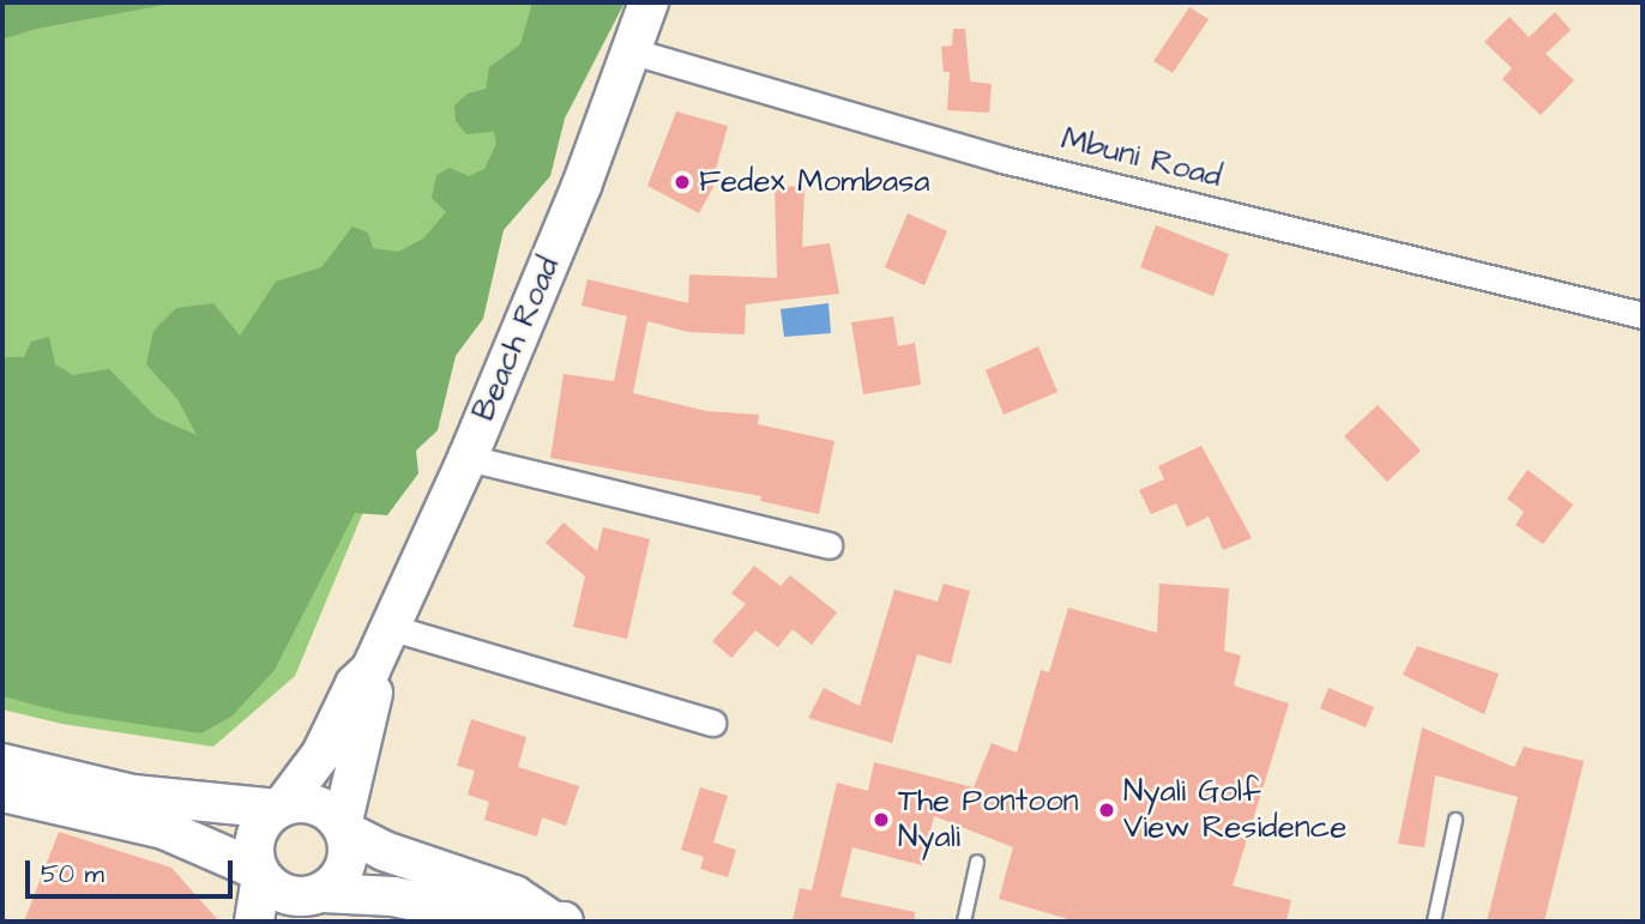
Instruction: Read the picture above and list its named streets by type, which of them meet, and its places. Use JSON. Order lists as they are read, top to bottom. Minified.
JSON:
{"streets":{"main road":["Beach Road"],"street":["Mbuni Road"]},"crossings":[["Mbuni Road","Beach Road"]],"places":["Fedex Mombasa","Nyali Golf View Residence","The Pontoon Nyali"],"scale_bar":"50 m"}
